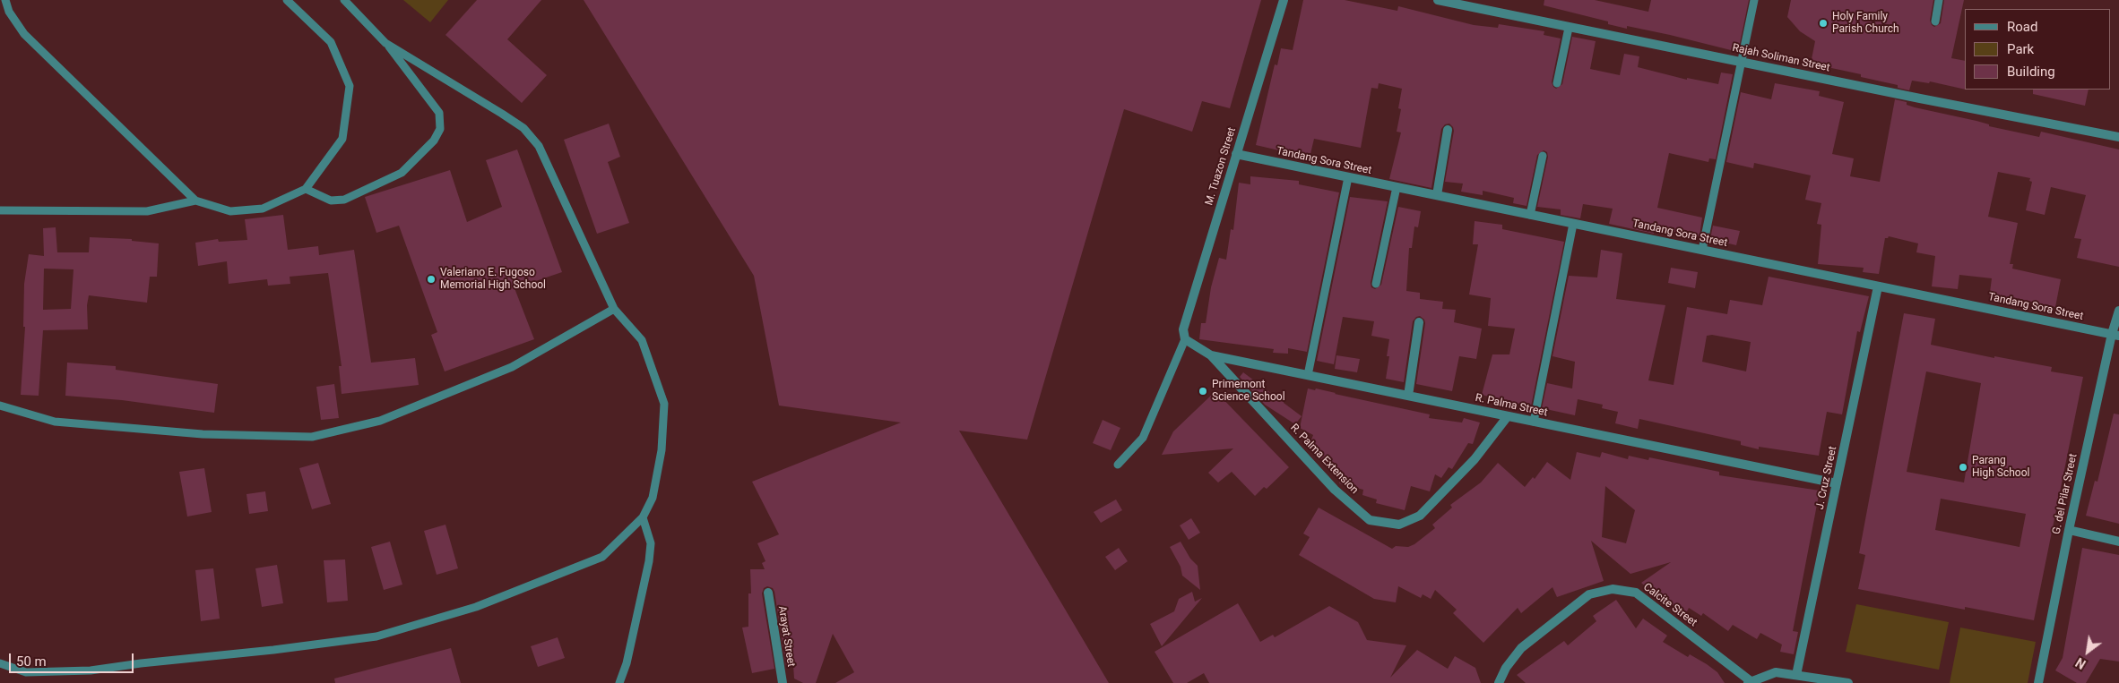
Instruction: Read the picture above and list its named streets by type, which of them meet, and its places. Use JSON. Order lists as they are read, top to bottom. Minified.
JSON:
{"streets":{"street":["Rajah Soliman Street","Tandang Sora Street","M. Tuazon Street","R. Palma Street","R. Palma Extension","J. Cruz Street","G. del Pilar Street","Calcite Street","Arayat Street"]},"crossings":[["Tandang Sora Street","M. Tuazon Street"],["Tandang Sora Street","J. Cruz Street"],["Tandang Sora Street","G. del Pilar Street"],["M. Tuazon Street","R. Palma Street"],["R. Palma Street","R. Palma Extension"],["R. Palma Street","J. Cruz Street"],["J. Cruz Street","Calcite Street"]],"places":["Holy Family Parish Church","Valeriano E. Fugoso Memorial High School","Primemont Science School","Parang High School"],"legend":["Road","Park","Building"],"scale_bar":"50 m","north":"bottom left"}
